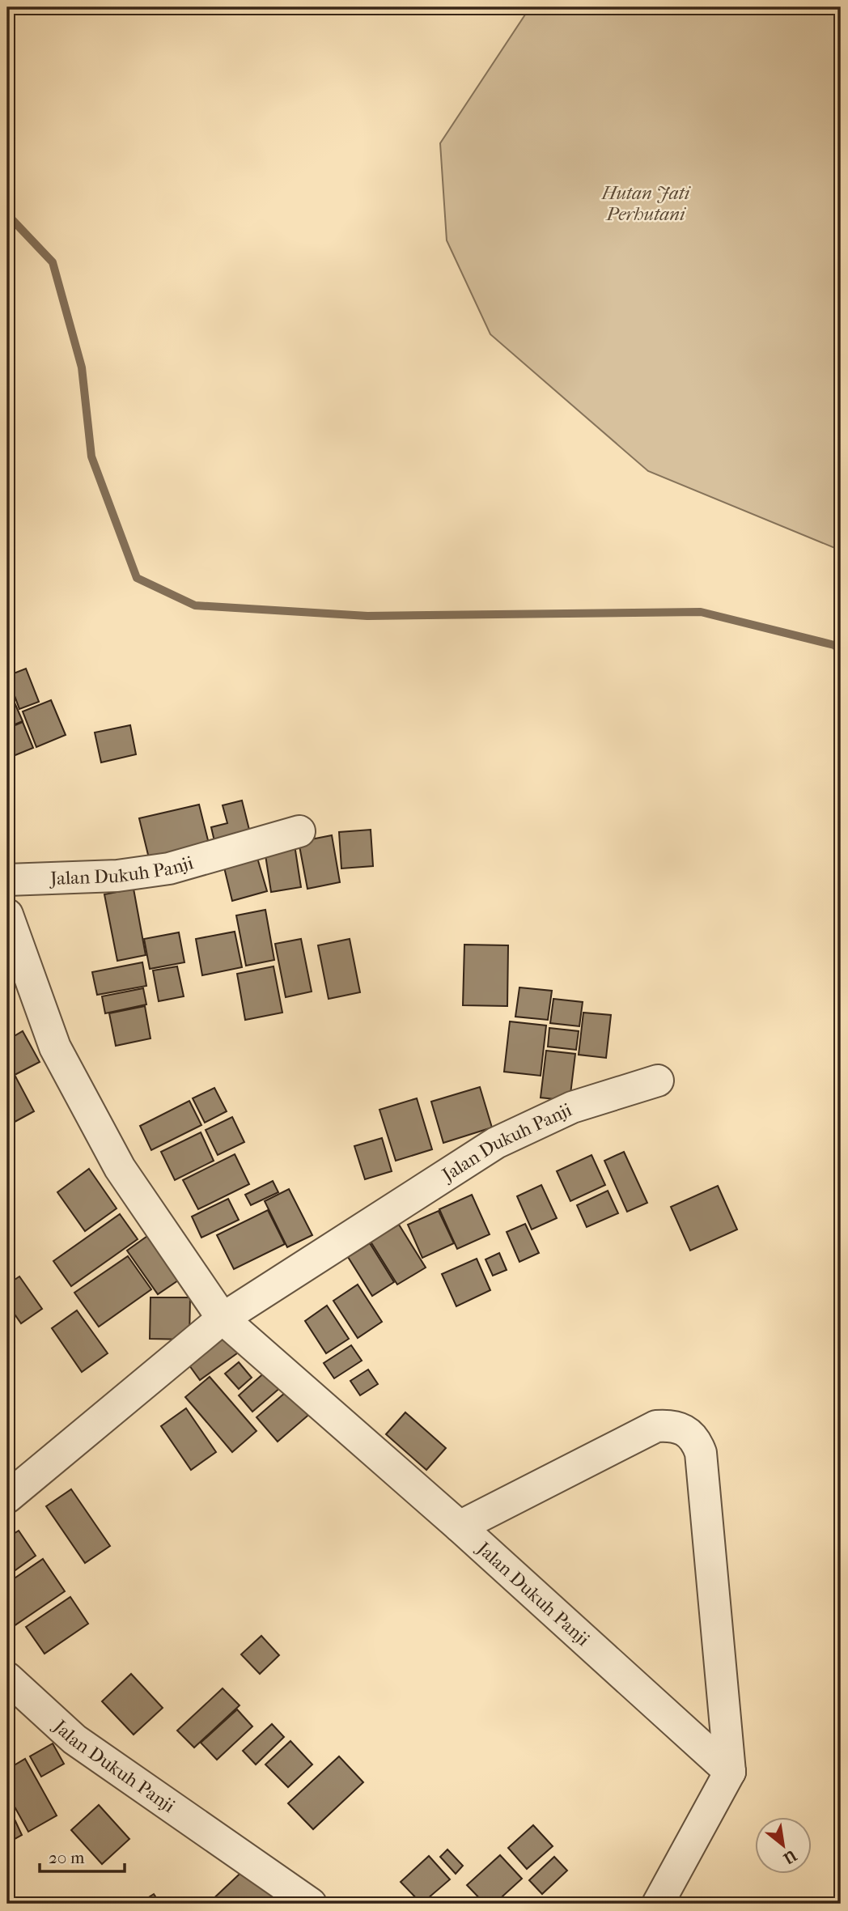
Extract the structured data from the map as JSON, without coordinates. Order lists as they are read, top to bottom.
{
  "streets": {
    "street": ["Jalan Dukuh Panji"]
  },
  "parks": ["Hutan Jati Perhutani"],
  "scale_bar": "20 m",
  "north": "bottom right"
}
